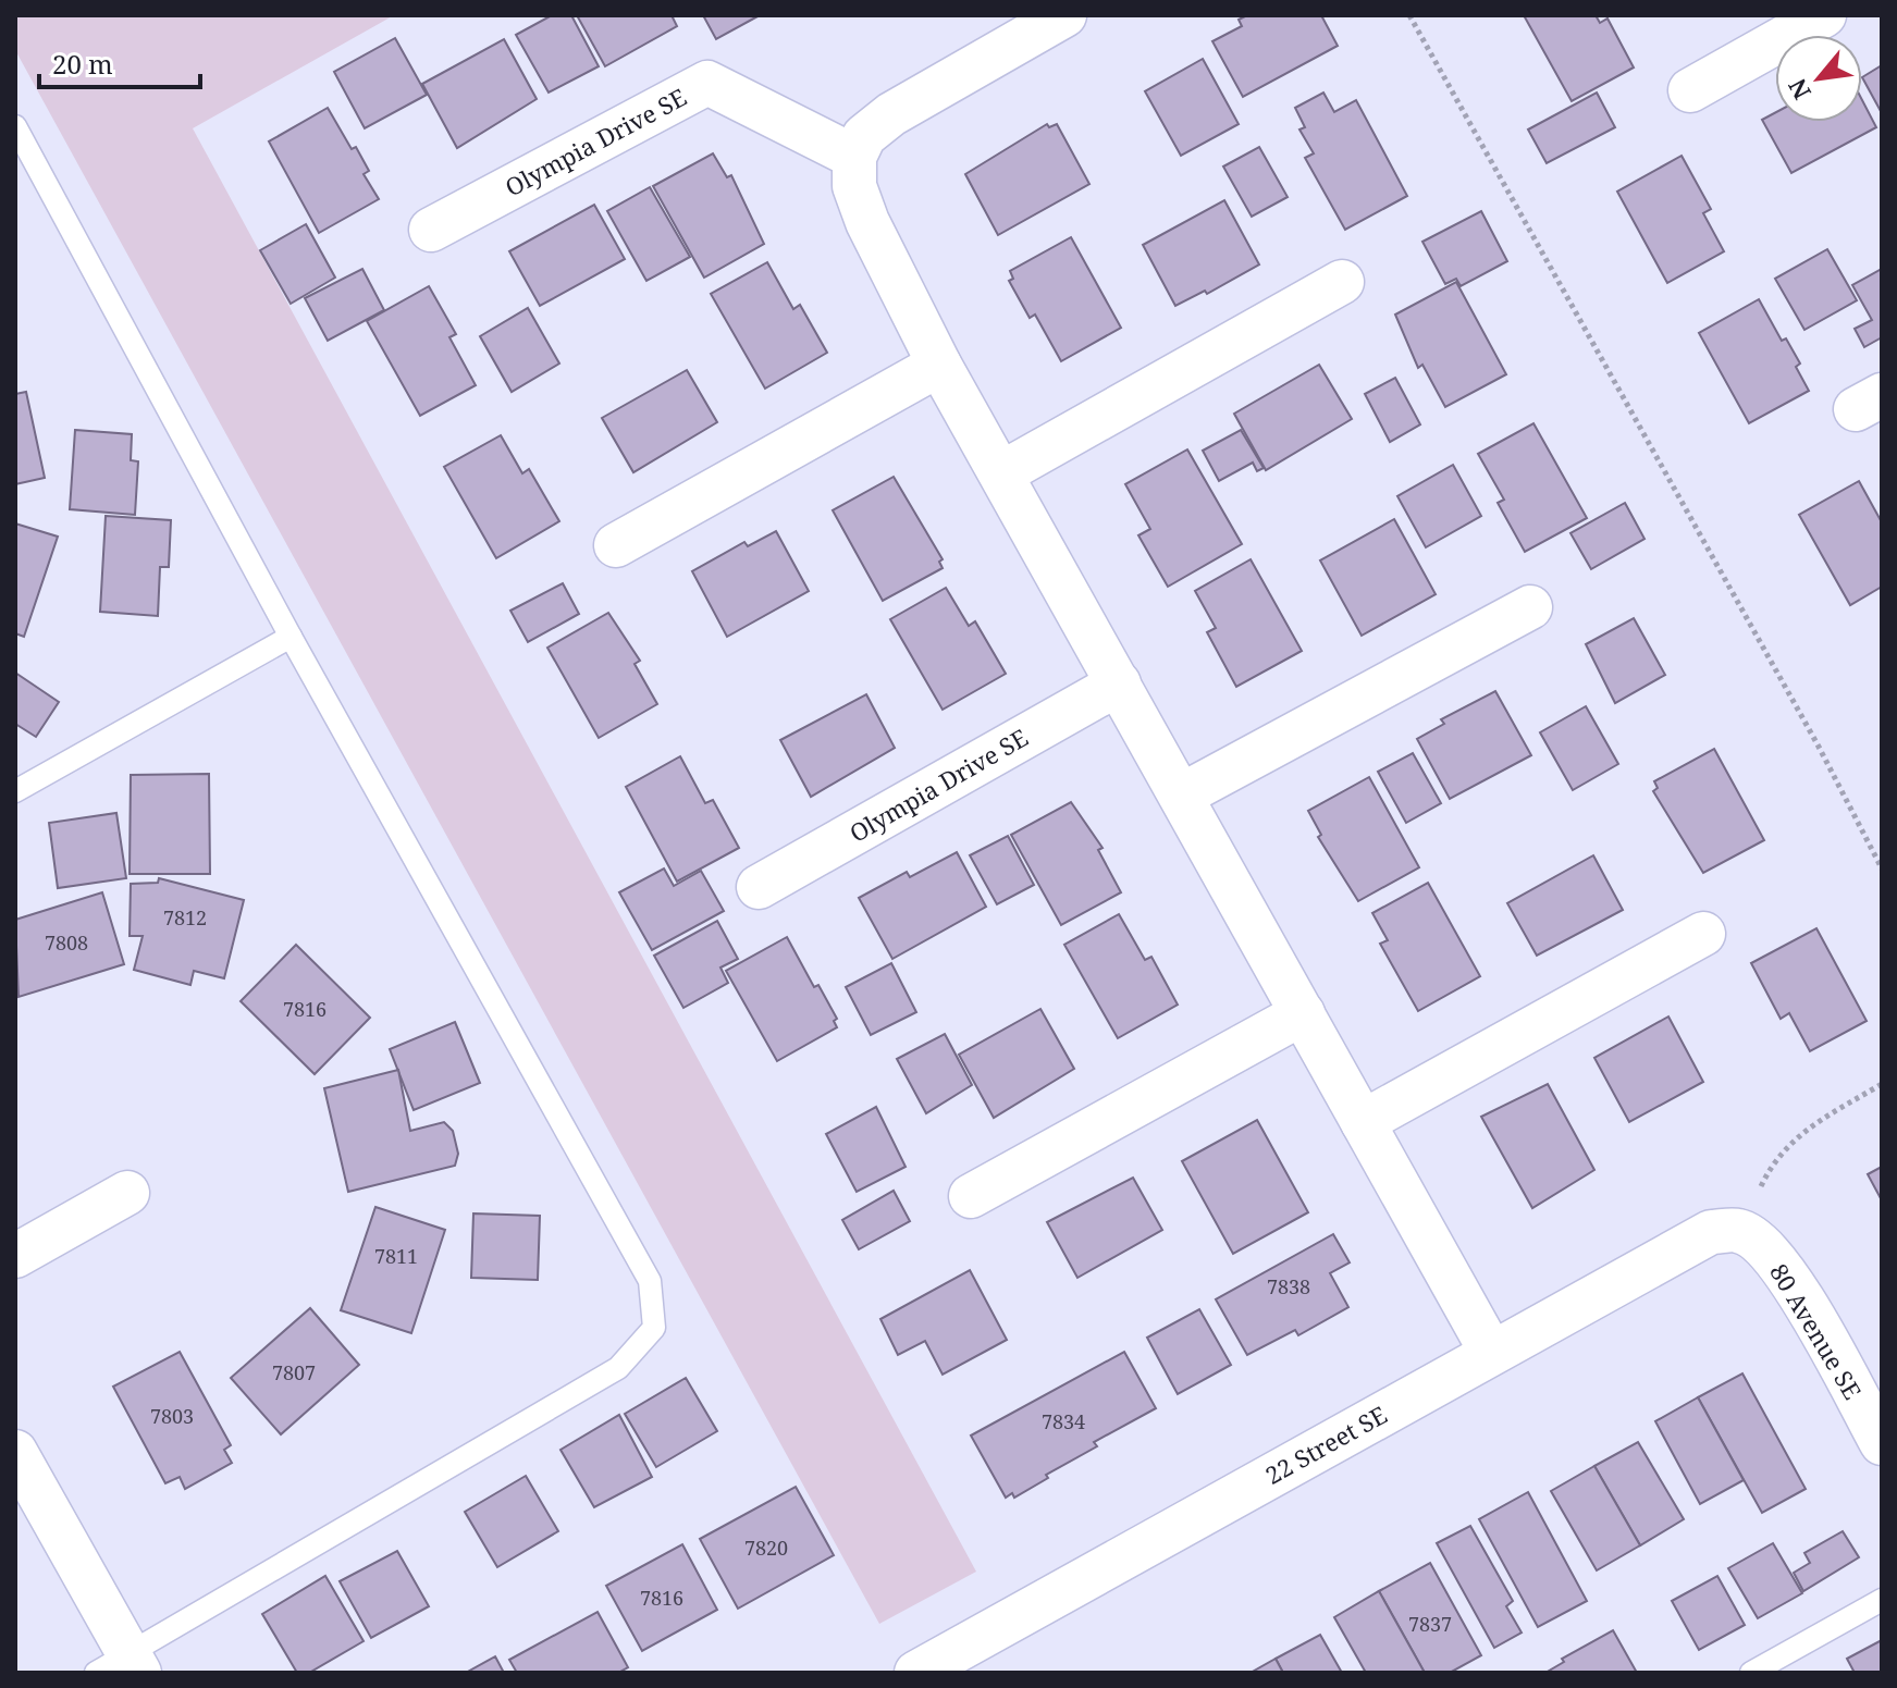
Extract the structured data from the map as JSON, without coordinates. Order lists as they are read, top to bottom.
{
  "streets": {
    "street": ["Olympia Drive SE", "80 Avenue SE", "22 Street SE"]
  },
  "crossings": [
    ["80 Avenue SE", "22 Street SE"]
  ],
  "house_numbers": [
    "7812",
    "7808",
    "7816",
    "7811",
    "7838",
    "7807",
    "7803",
    "7834",
    "7820",
    "7816",
    "7837"
  ],
  "scale_bar": "20 m",
  "north": "bottom left"
}
